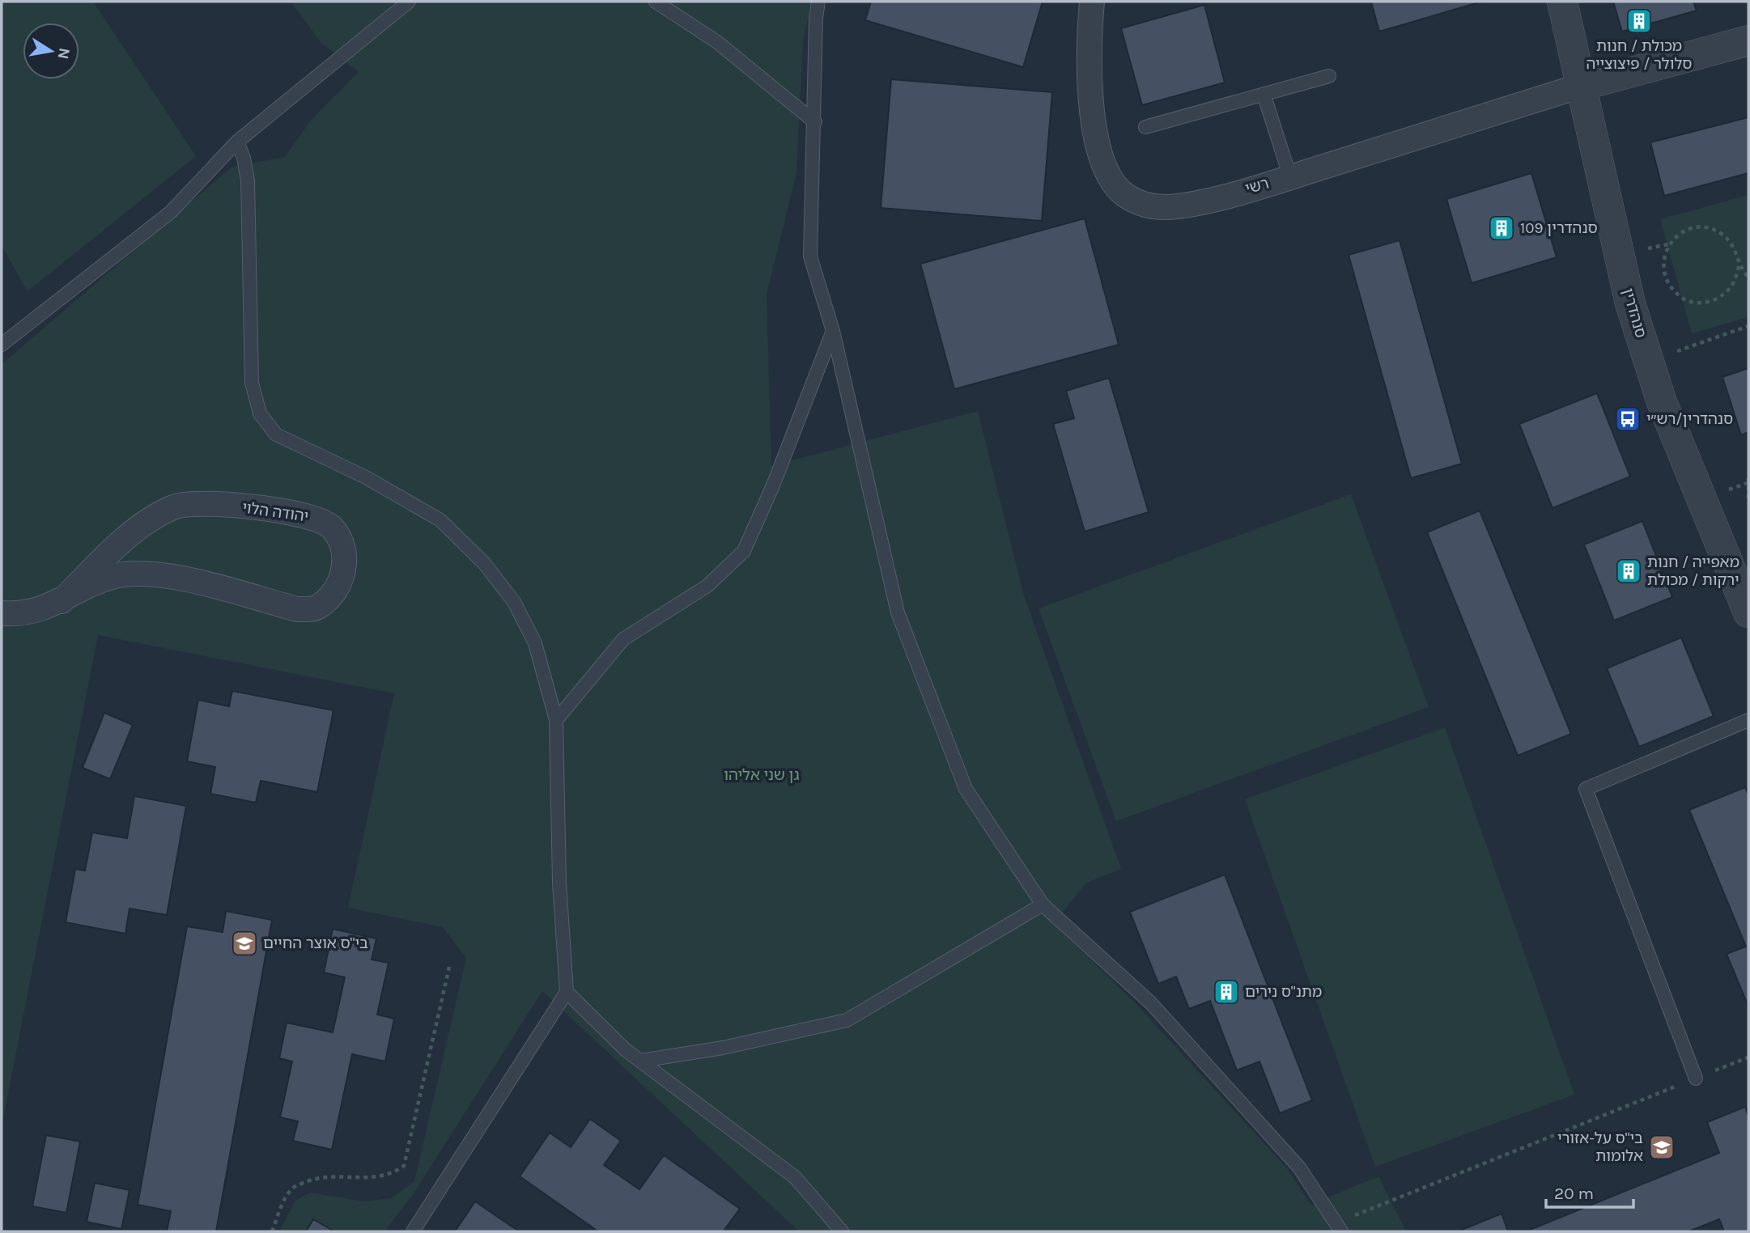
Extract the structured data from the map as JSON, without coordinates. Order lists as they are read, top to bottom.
{
  "streets": {
    "street": ["רשי", "סנהדרין", "יהודה הלוי"]
  },
  "crossings": [
    ["רשי", "סנהדרין"]
  ],
  "parks": ["גן שני אליהו"],
  "places": {
    "building": [
      "מכולת / חנות סלולר / פיצוצייה",
      "סנהדרין 109",
      "מאפייה / חנות ירקות / מכולת",
      "מתנ\"ס נירים"
    ],
    "bus stop": ["סנהדרין/רש״י"],
    "school or university": ["בי\"ס אוצר החיים", "בי\"ס על-אזורי אלומות"]
  },
  "scale_bar": "20 m",
  "north": "right"
}
